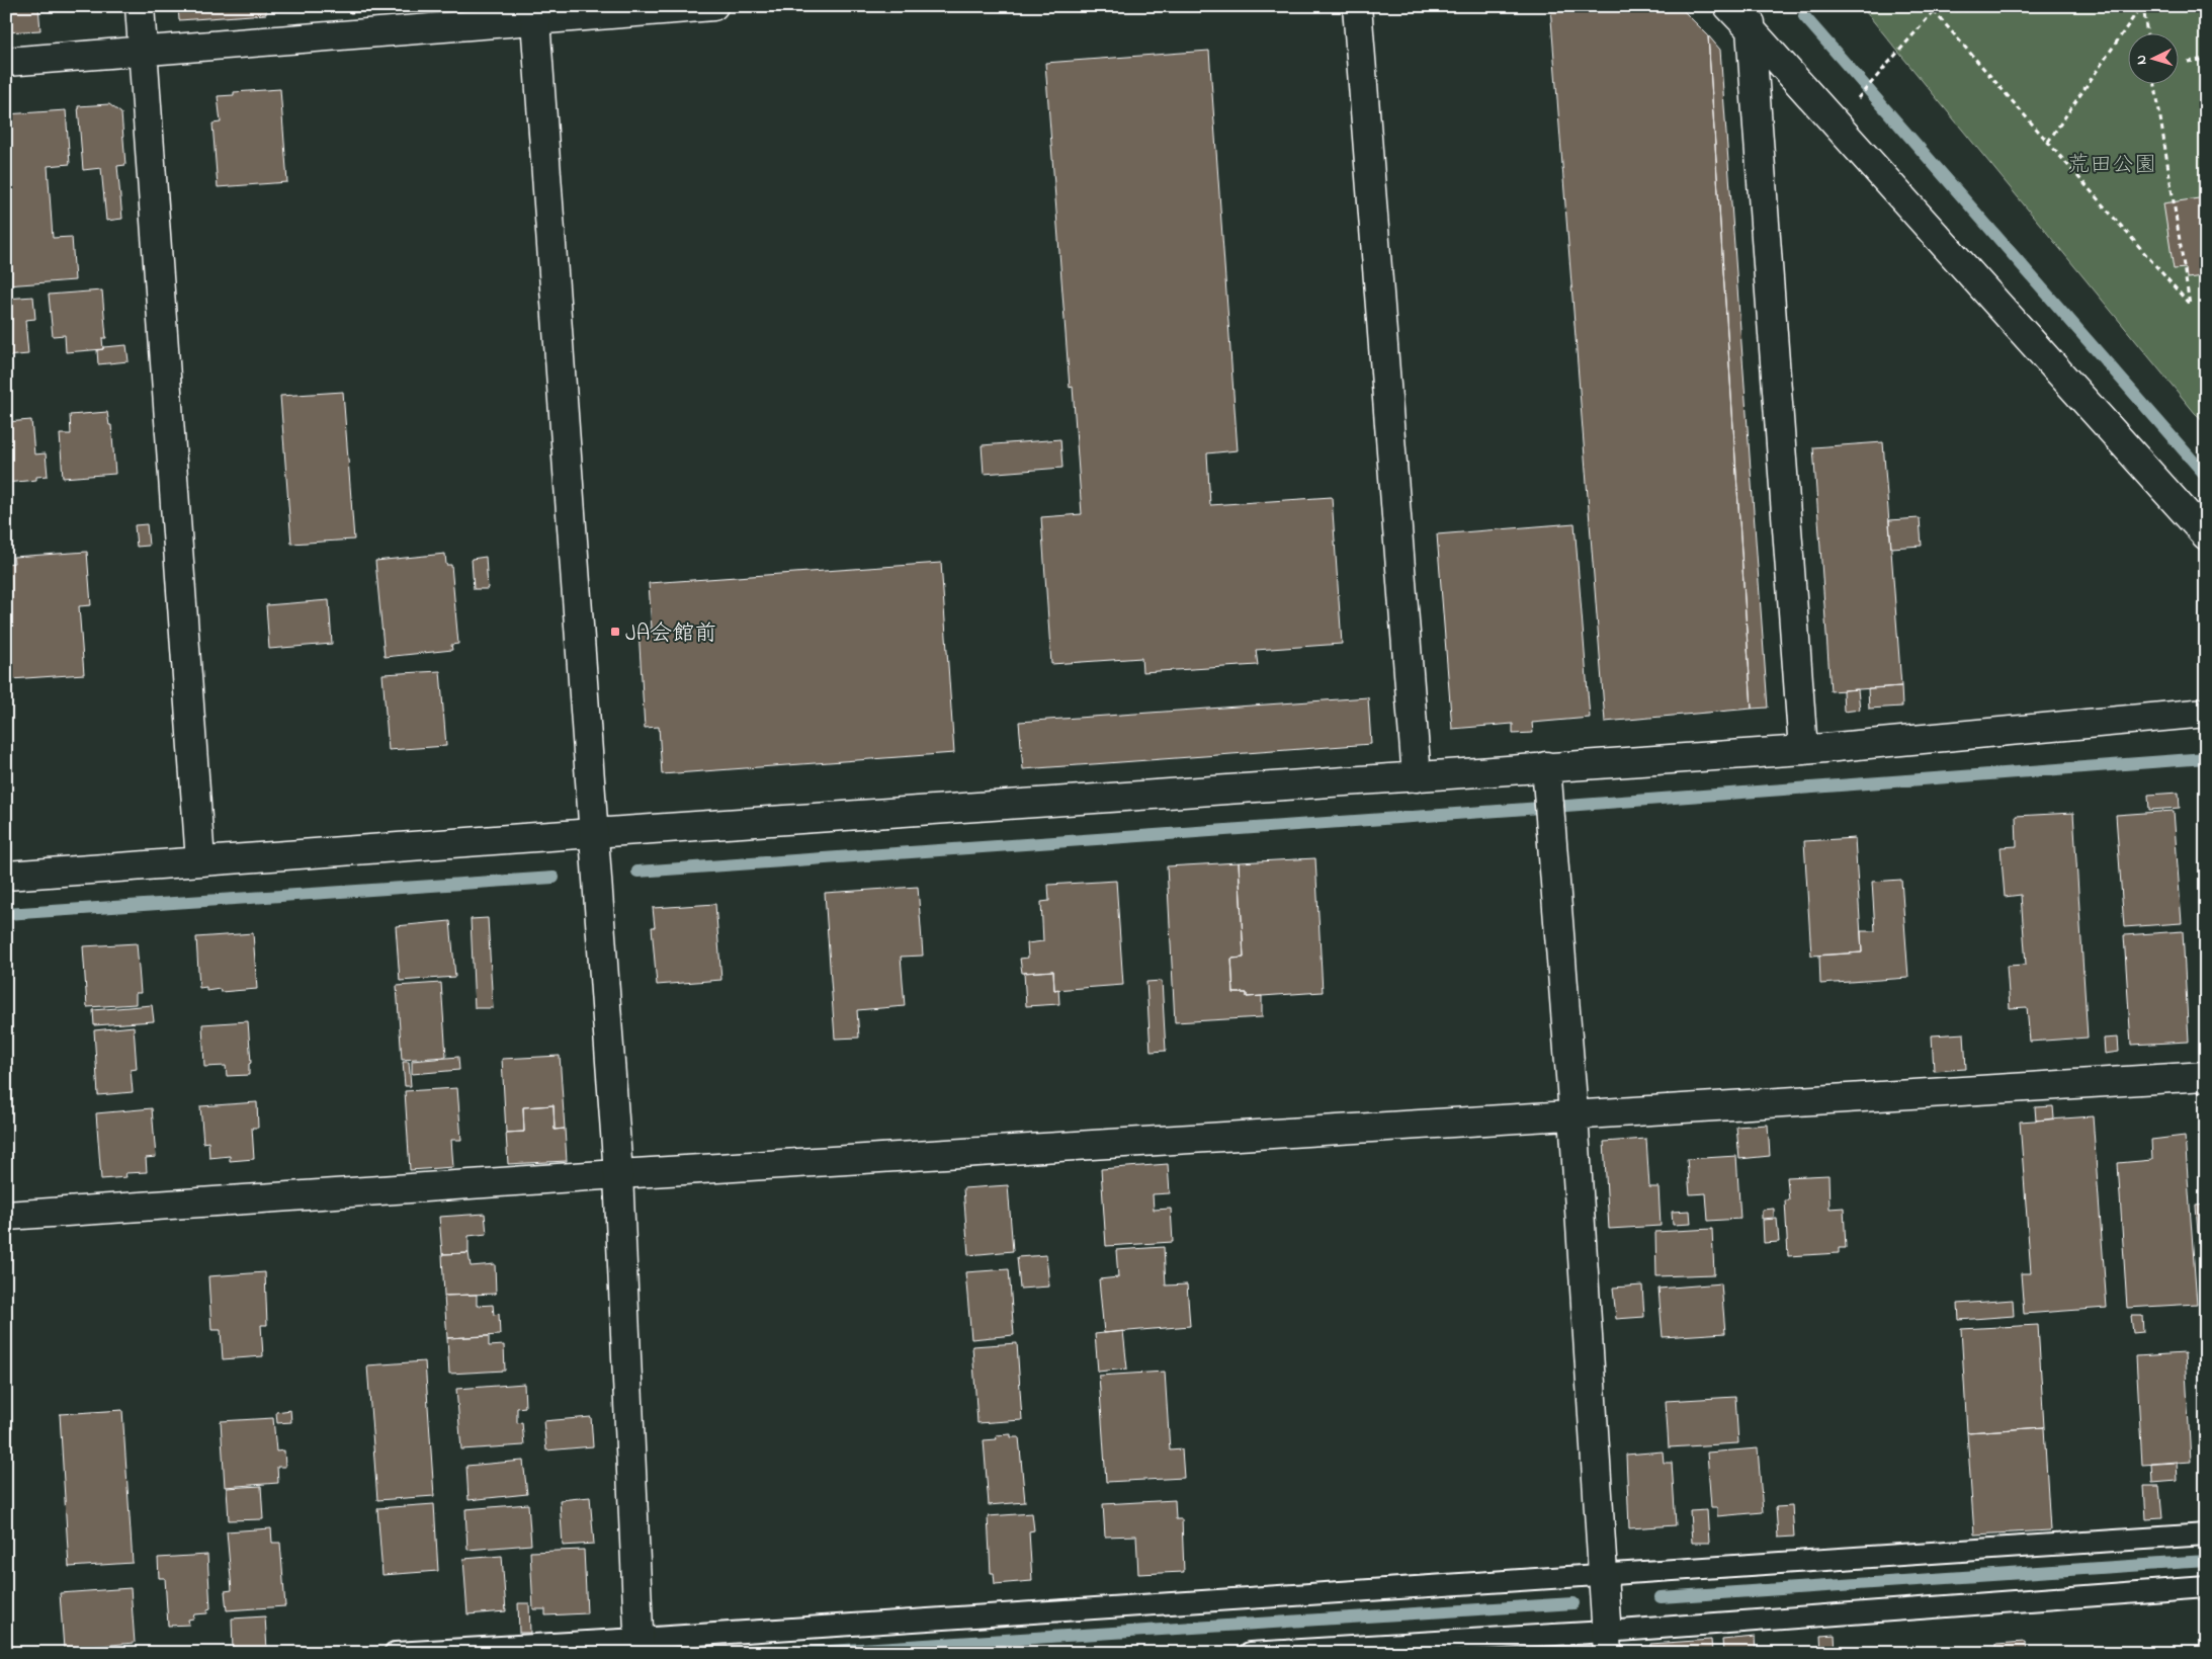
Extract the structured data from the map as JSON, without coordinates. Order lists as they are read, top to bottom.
{
  "parks": ["荒田公園"],
  "places": {
    "transit": ["JA会館前"]
  },
  "north": "left"
}
